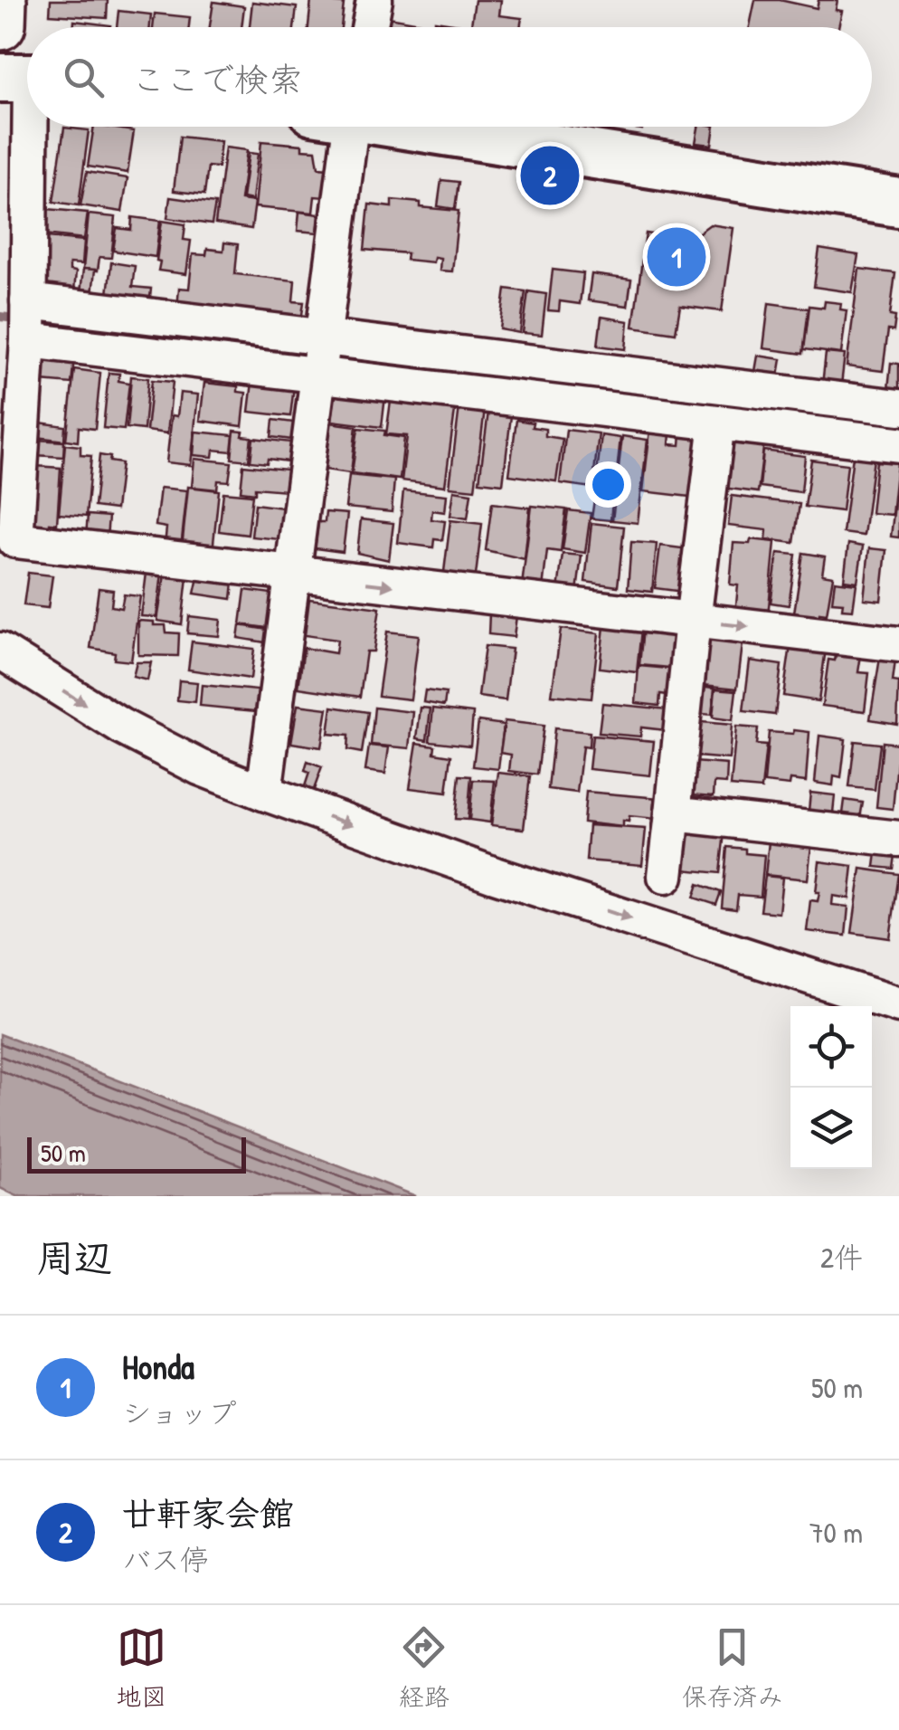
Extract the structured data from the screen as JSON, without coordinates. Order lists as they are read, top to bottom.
{
  "scale_bar": "50 m",
  "page": {
    "search": "ここで検索",
    "pins": ["2", "1"],
    "scale": "50 m",
    "heading": ["周辺", "2件"],
    "list": [
      {
        "mark": "1",
        "name": "Honda",
        "note": "ショップ",
        "value": "50 m"
      },
      {
        "mark": "2",
        "name": "廿軒家会館",
        "note": "バス停",
        "value": "70 m"
      }
    ],
    "nav": ["地図", "経路", "保存済み"]
  }
}
